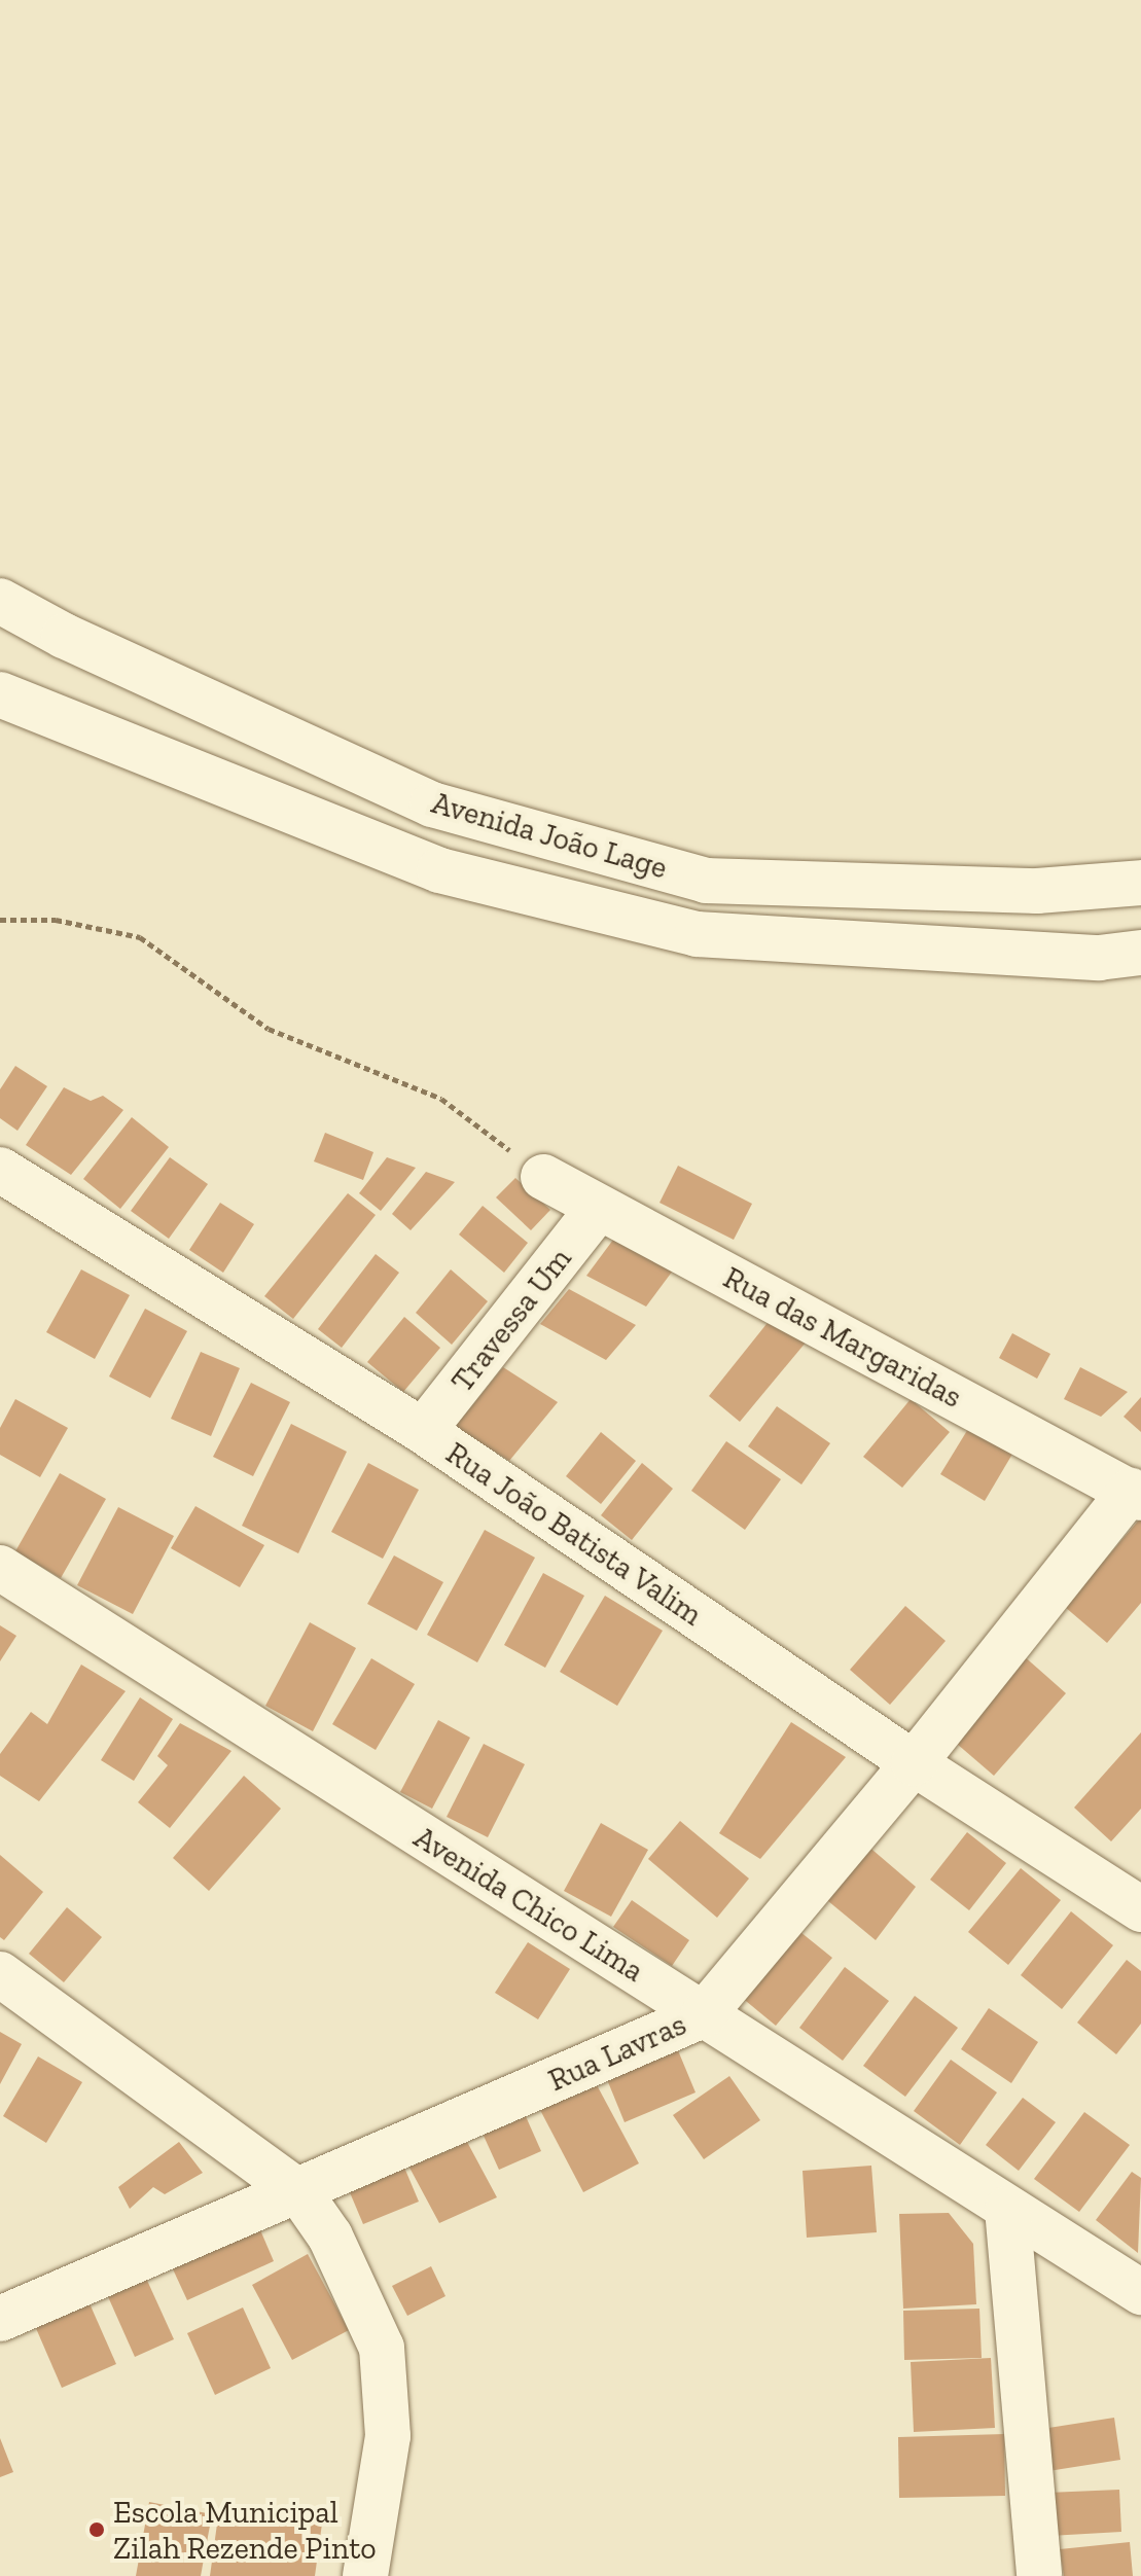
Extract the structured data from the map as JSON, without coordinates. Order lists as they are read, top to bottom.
{
  "streets": {
    "street": [
      "Avenida João Lage",
      "Travessa Um",
      "Rua das Margaridas",
      "Rua João Batista Valim",
      "Avenida Chico Lima",
      "Rua Lavras"
    ]
  },
  "crossings": [
    ["Travessa Um", "Rua das Margaridas"],
    ["Travessa Um", "Rua João Batista Valim"],
    ["Rua das Margaridas", "Rua Lavras"],
    ["Rua João Batista Valim", "Rua Lavras"],
    ["Avenida Chico Lima", "Rua Lavras"]
  ],
  "places": ["Escola Municipal Zilah Rezende Pinto"]
}
